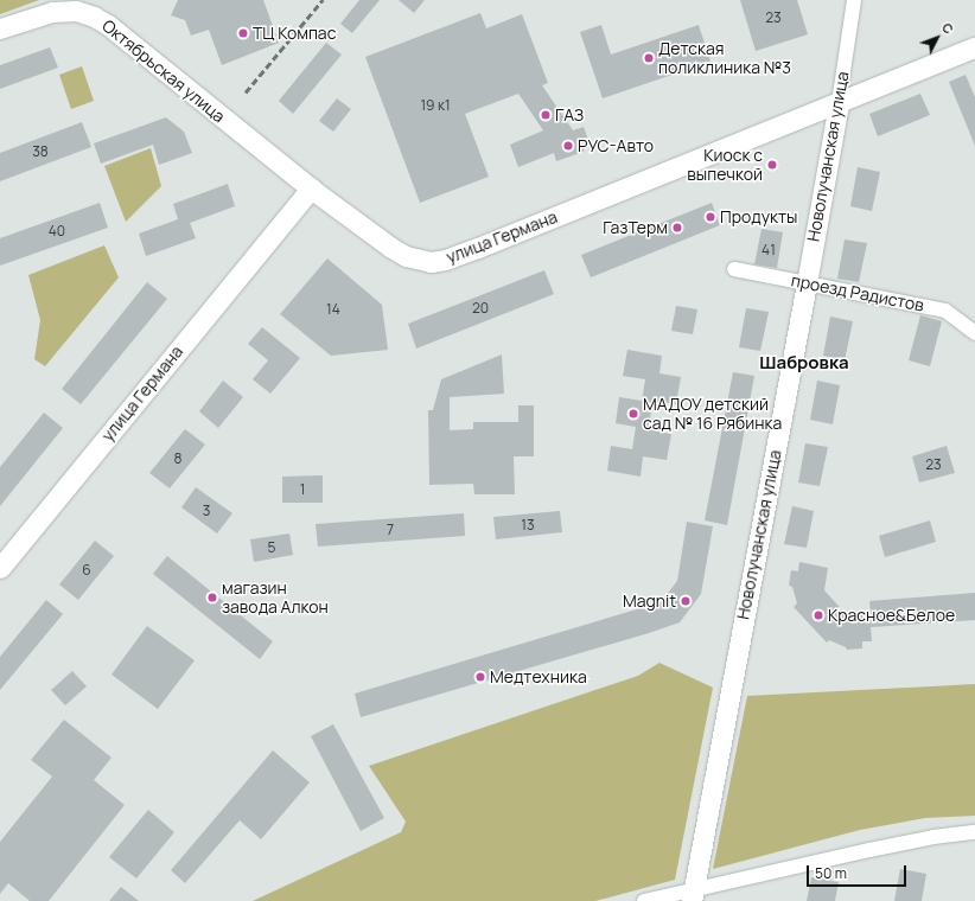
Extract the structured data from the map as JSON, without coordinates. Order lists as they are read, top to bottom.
{
  "streets": {
    "street": [
      "Октябрьская улица",
      "Новолучанская улица",
      "улица Германа",
      "проезд Радистов"
    ]
  },
  "crossings": [
    ["Октябрьская улица", "улица Германа"],
    ["Новолучанская улица", "улица Германа"],
    ["Новолучанская улица", "проезд Радистов"]
  ],
  "districts": ["Шабровка"],
  "places": [
    "ТЦ Компас",
    "Детская поликлиника №3",
    "ГАЗ",
    "РУС-Авто",
    "Киоск с выпечкой",
    "Продукты",
    "ГазТерм",
    "МАДОУ детский сад № 16 Рябинка",
    "магазин завода Алкон",
    "Magnit",
    "Красное&Белое",
    "Медтехника"
  ],
  "house_numbers": [
    "23",
    "19 к1",
    "38",
    "40",
    "41",
    "20",
    "14",
    "8",
    "23",
    "1",
    "3",
    "13",
    "7",
    "5",
    "6"
  ],
  "scale_bar": "50 m",
  "north": "top right"
}
